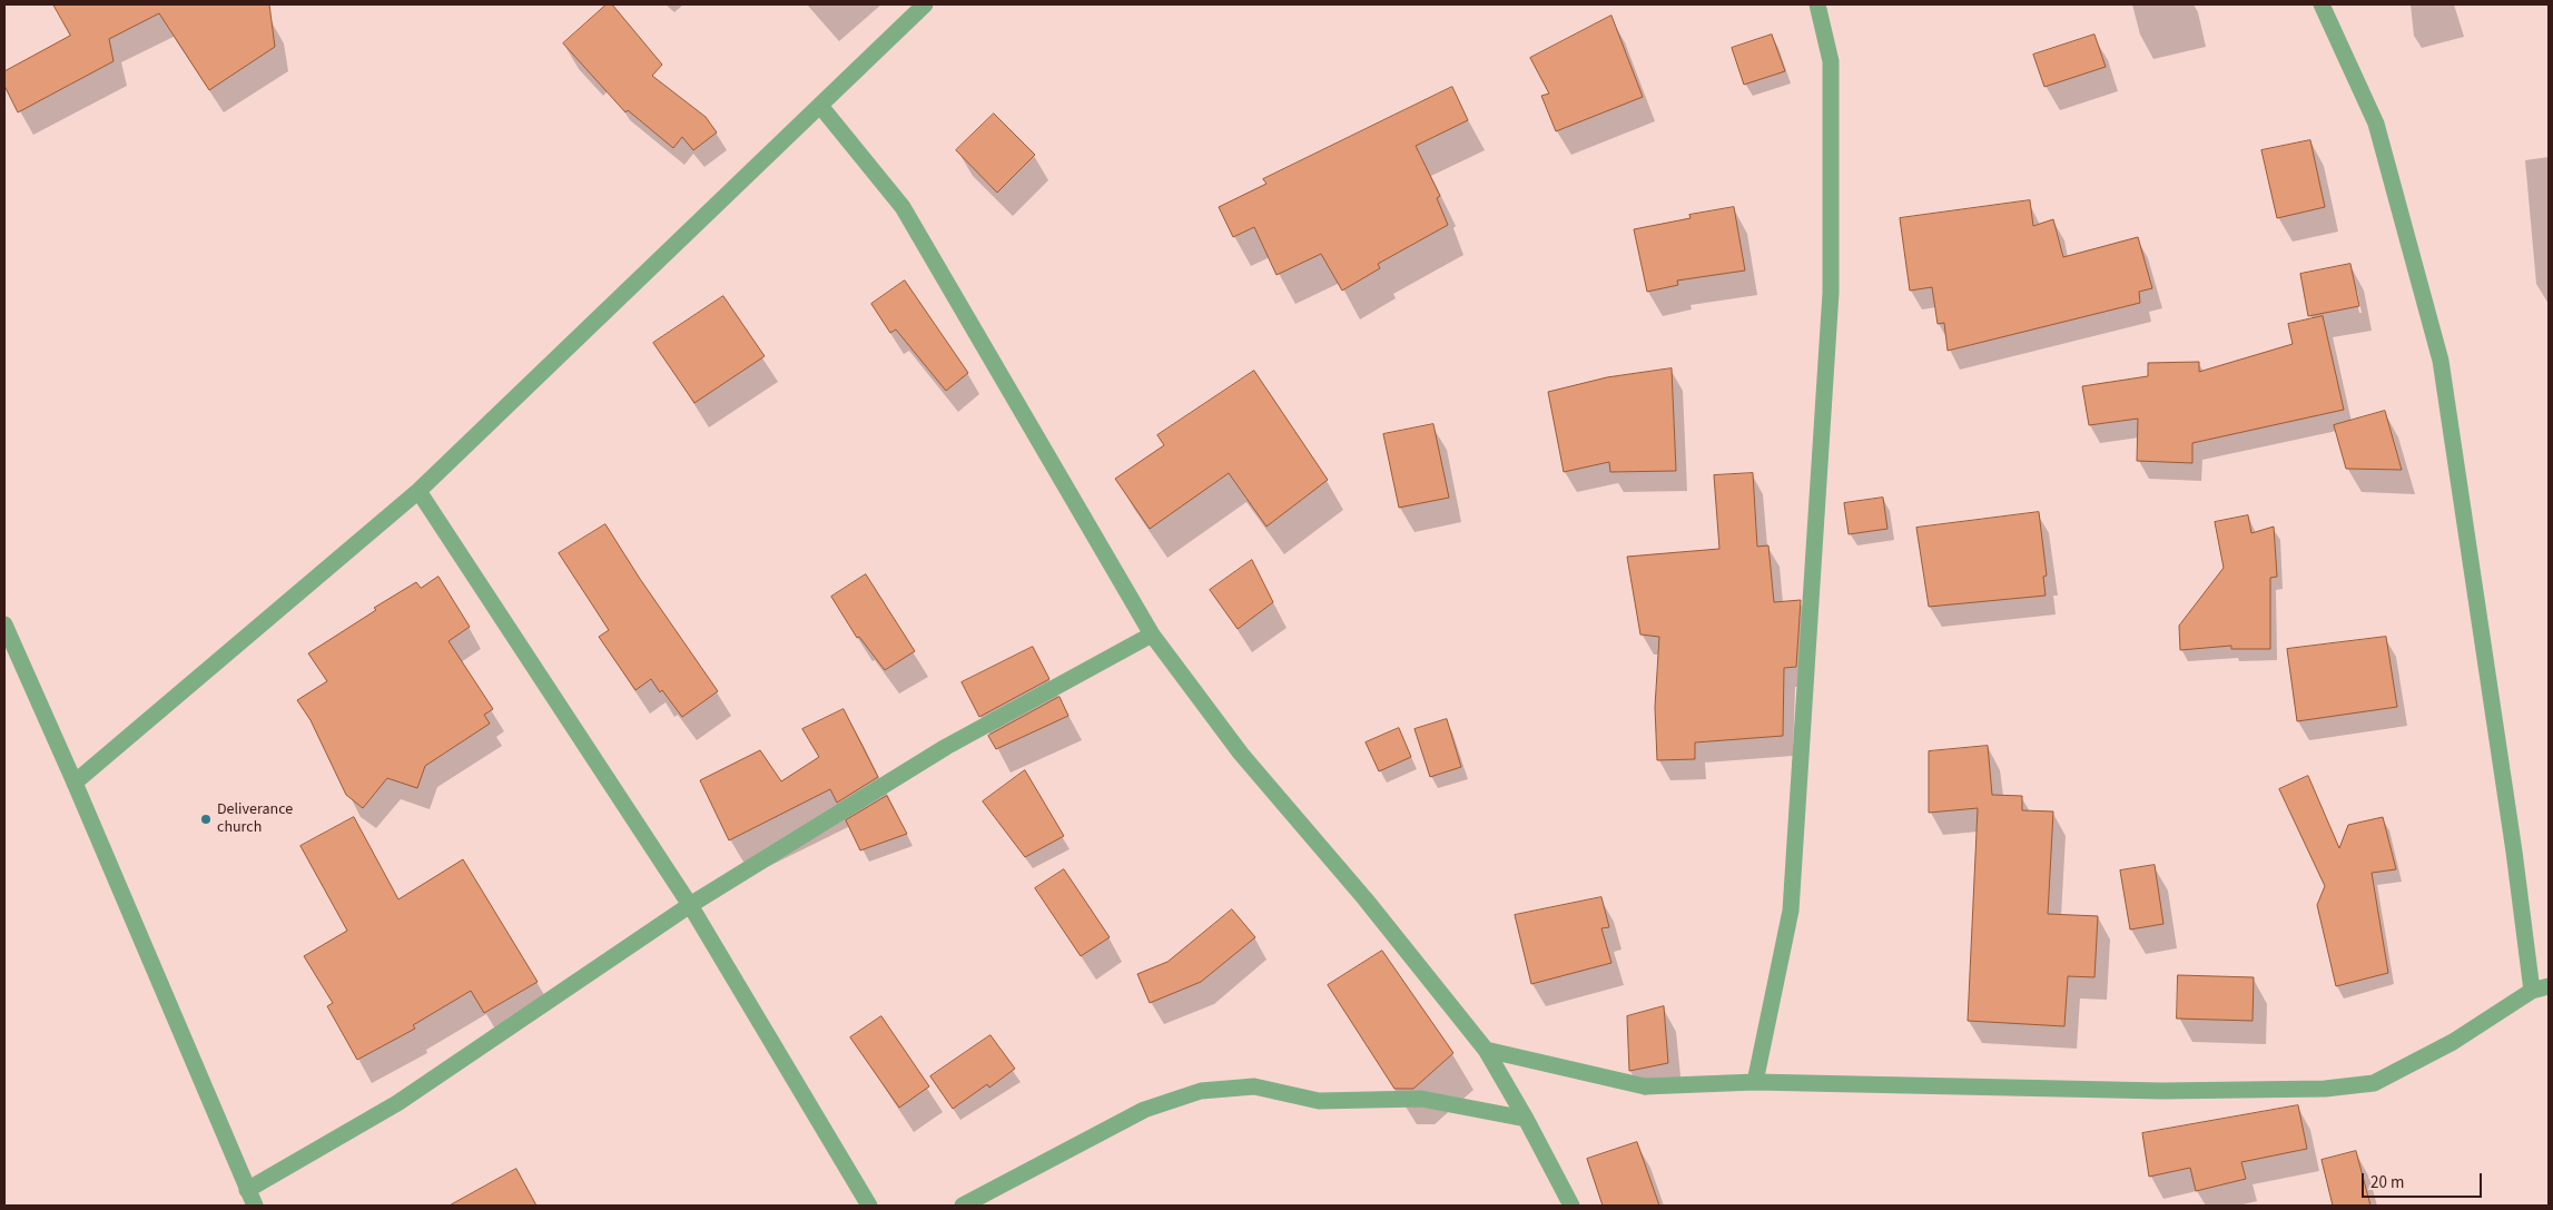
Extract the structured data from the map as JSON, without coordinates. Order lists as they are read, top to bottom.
{
  "places": ["Deliverance church"],
  "scale_bar": "20 m"
}
